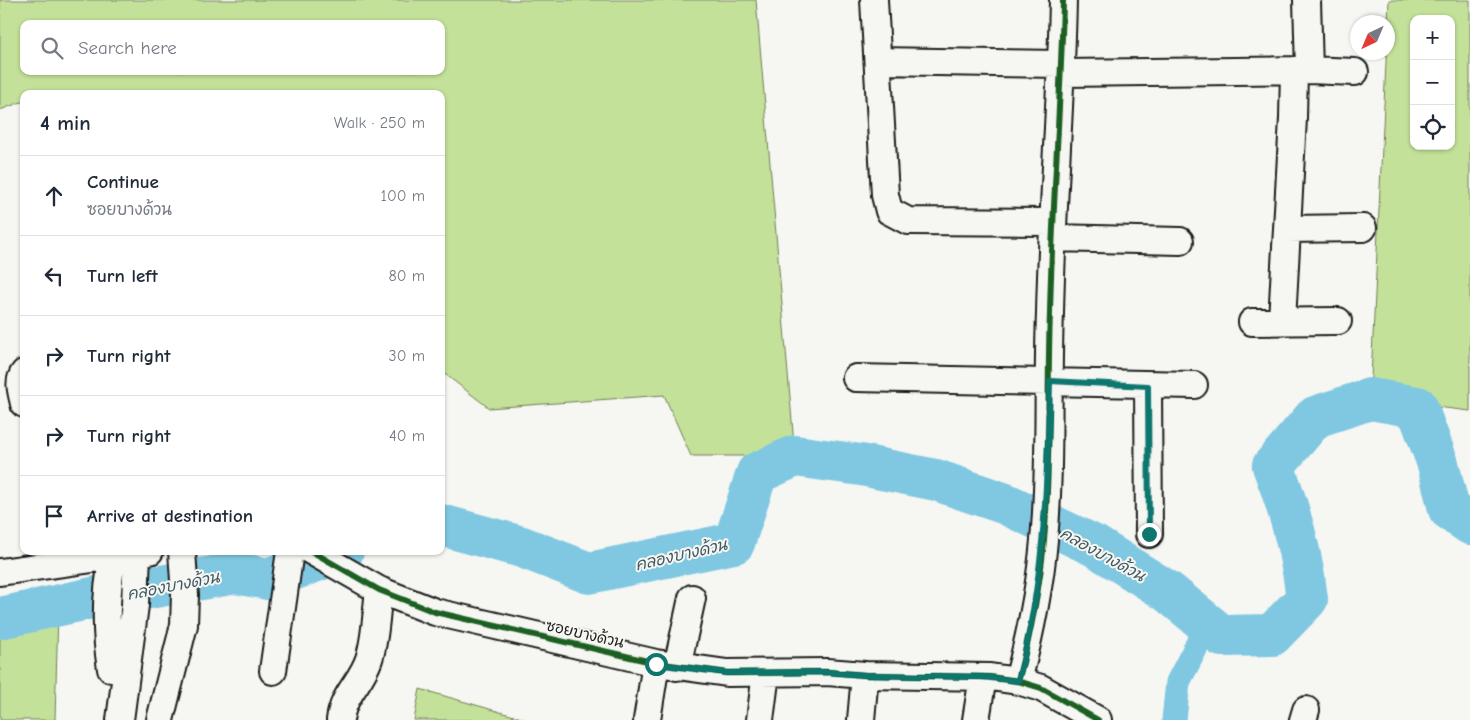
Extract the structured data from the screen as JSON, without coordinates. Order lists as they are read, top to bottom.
{
  "streets": {
    "street": ["ซอยบางด้วน"]
  },
  "water": ["คลองบางด้วน"],
  "north": "bottom left",
  "page": {
    "map_buttons": ["+", "−"],
    "search": "Search here",
    "heading": ["4 min", "Walk · 250 m"],
    "list": [
      ["Continue", "ซอยบางด้วน", "100 m"],
      ["Turn left", "80 m"],
      ["Turn right", "30 m"],
      ["Turn right", "40 m"],
      "Arrive at destination"
    ]
  }
}
